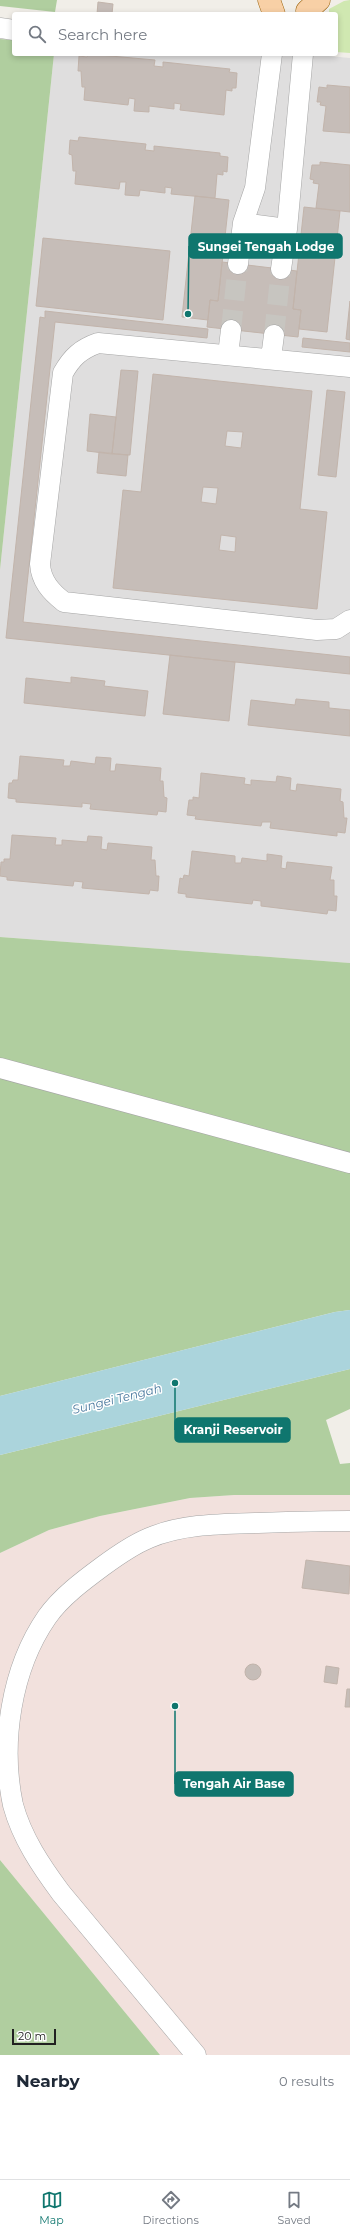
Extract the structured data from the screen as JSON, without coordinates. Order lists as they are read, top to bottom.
{
  "water": ["Sungei Tengah"],
  "places": ["Sungei Tengah Lodge", "Kranji Reservoir", "Tengah Air Base"],
  "scale_bar": "20 m",
  "page": {
    "search": "Search here",
    "scale": "20 m",
    "heading": ["Nearby", "0 results"],
    "nav": ["Map", "Directions", "Saved"]
  }
}
